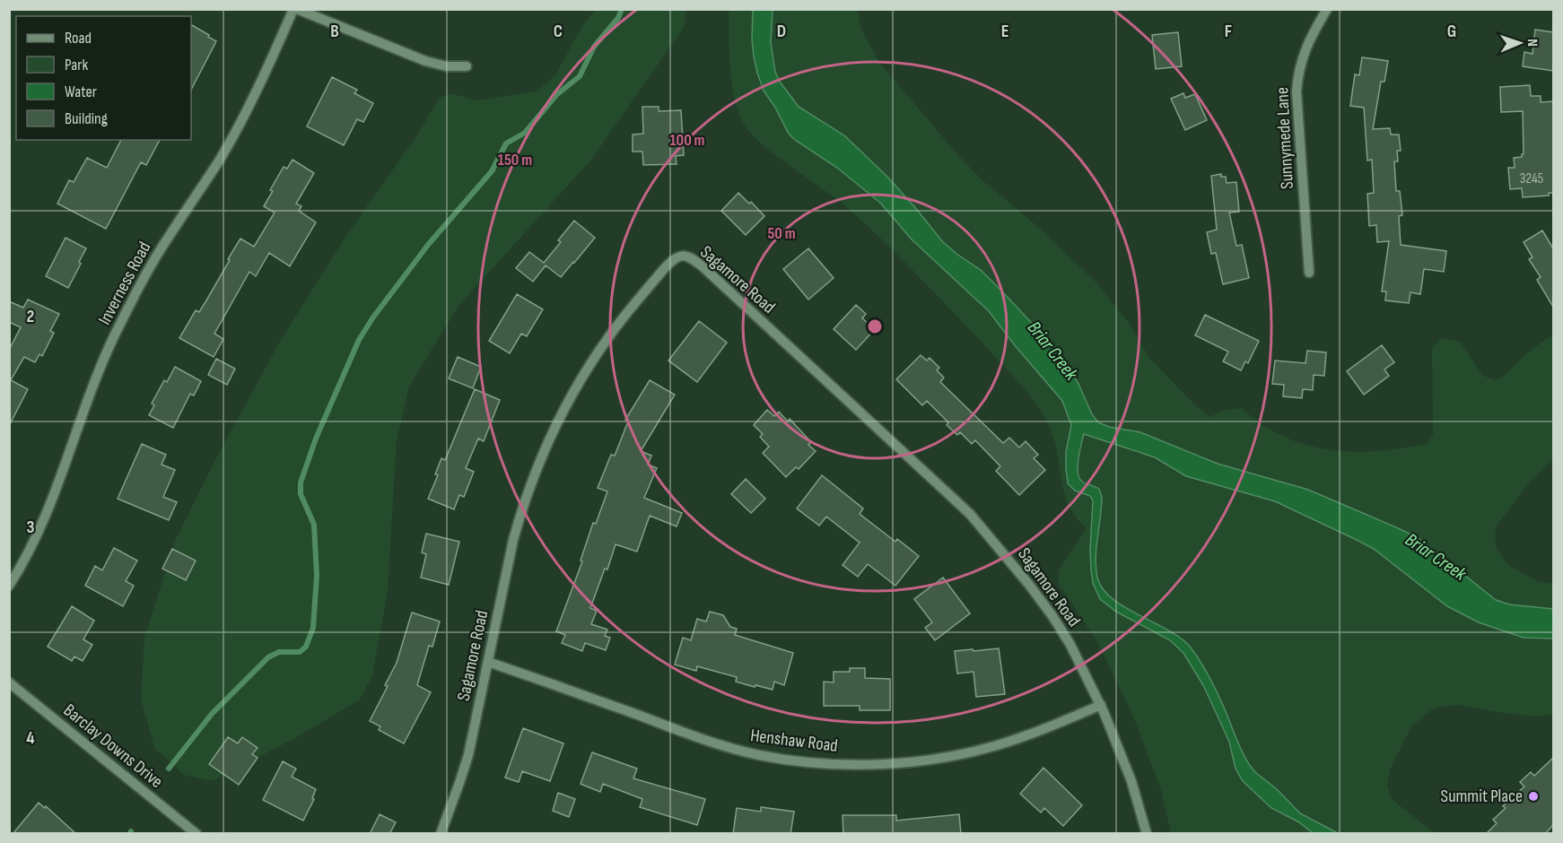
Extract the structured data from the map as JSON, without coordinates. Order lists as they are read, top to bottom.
{
  "streets": {
    "street": [
      "Sunnymede Lane",
      "Sagamore Road",
      "Inverness Road",
      "Henshaw Road",
      "Barclay Downs Drive"
    ]
  },
  "crossings": [
    ["Sagamore Road", "Henshaw Road"]
  ],
  "water": ["Briar Creek"],
  "places": ["Summit Place"],
  "house_numbers": ["3245"],
  "legend": [
    "Road",
    "Park",
    "Water",
    "Building"
  ],
  "north": "right",
  "grid": {
    "columns": [
      "B",
      "C",
      "D",
      "E",
      "F",
      "G"
    ],
    "rows": ["2", "3", "4"]
  },
  "rings": ["100 m", "150 m", "50 m"]
}
